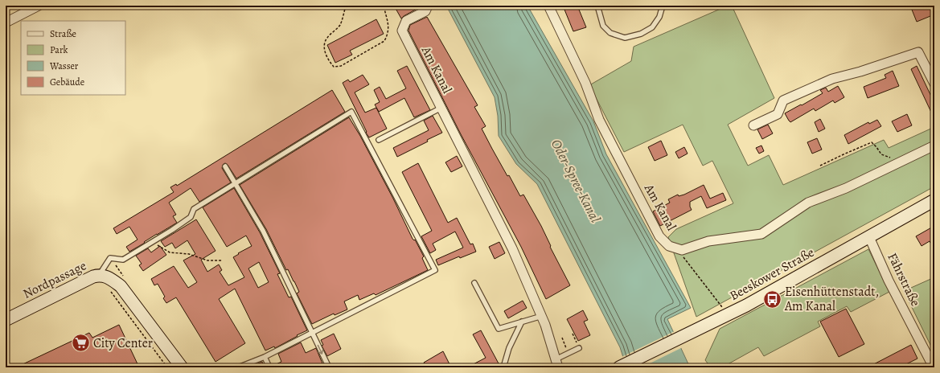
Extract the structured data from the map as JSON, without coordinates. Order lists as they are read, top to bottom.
{
  "streets": {
    "street": [
      "Am Kanal",
      "Beeskower Straße",
      "Nordpassage",
      "Fährstraße"
    ]
  },
  "crossings": [
    ["Beeskower Straße", "Fährstraße"]
  ],
  "water": ["Oder-Spree-Kanal"],
  "places": {
    "bus stop": ["Eisenhüttenstadt, Am Kanal"],
    "supermarket": ["City Center"]
  },
  "legend": [
    "Straße",
    "Park",
    "Wasser",
    "Gebäude"
  ]
}
